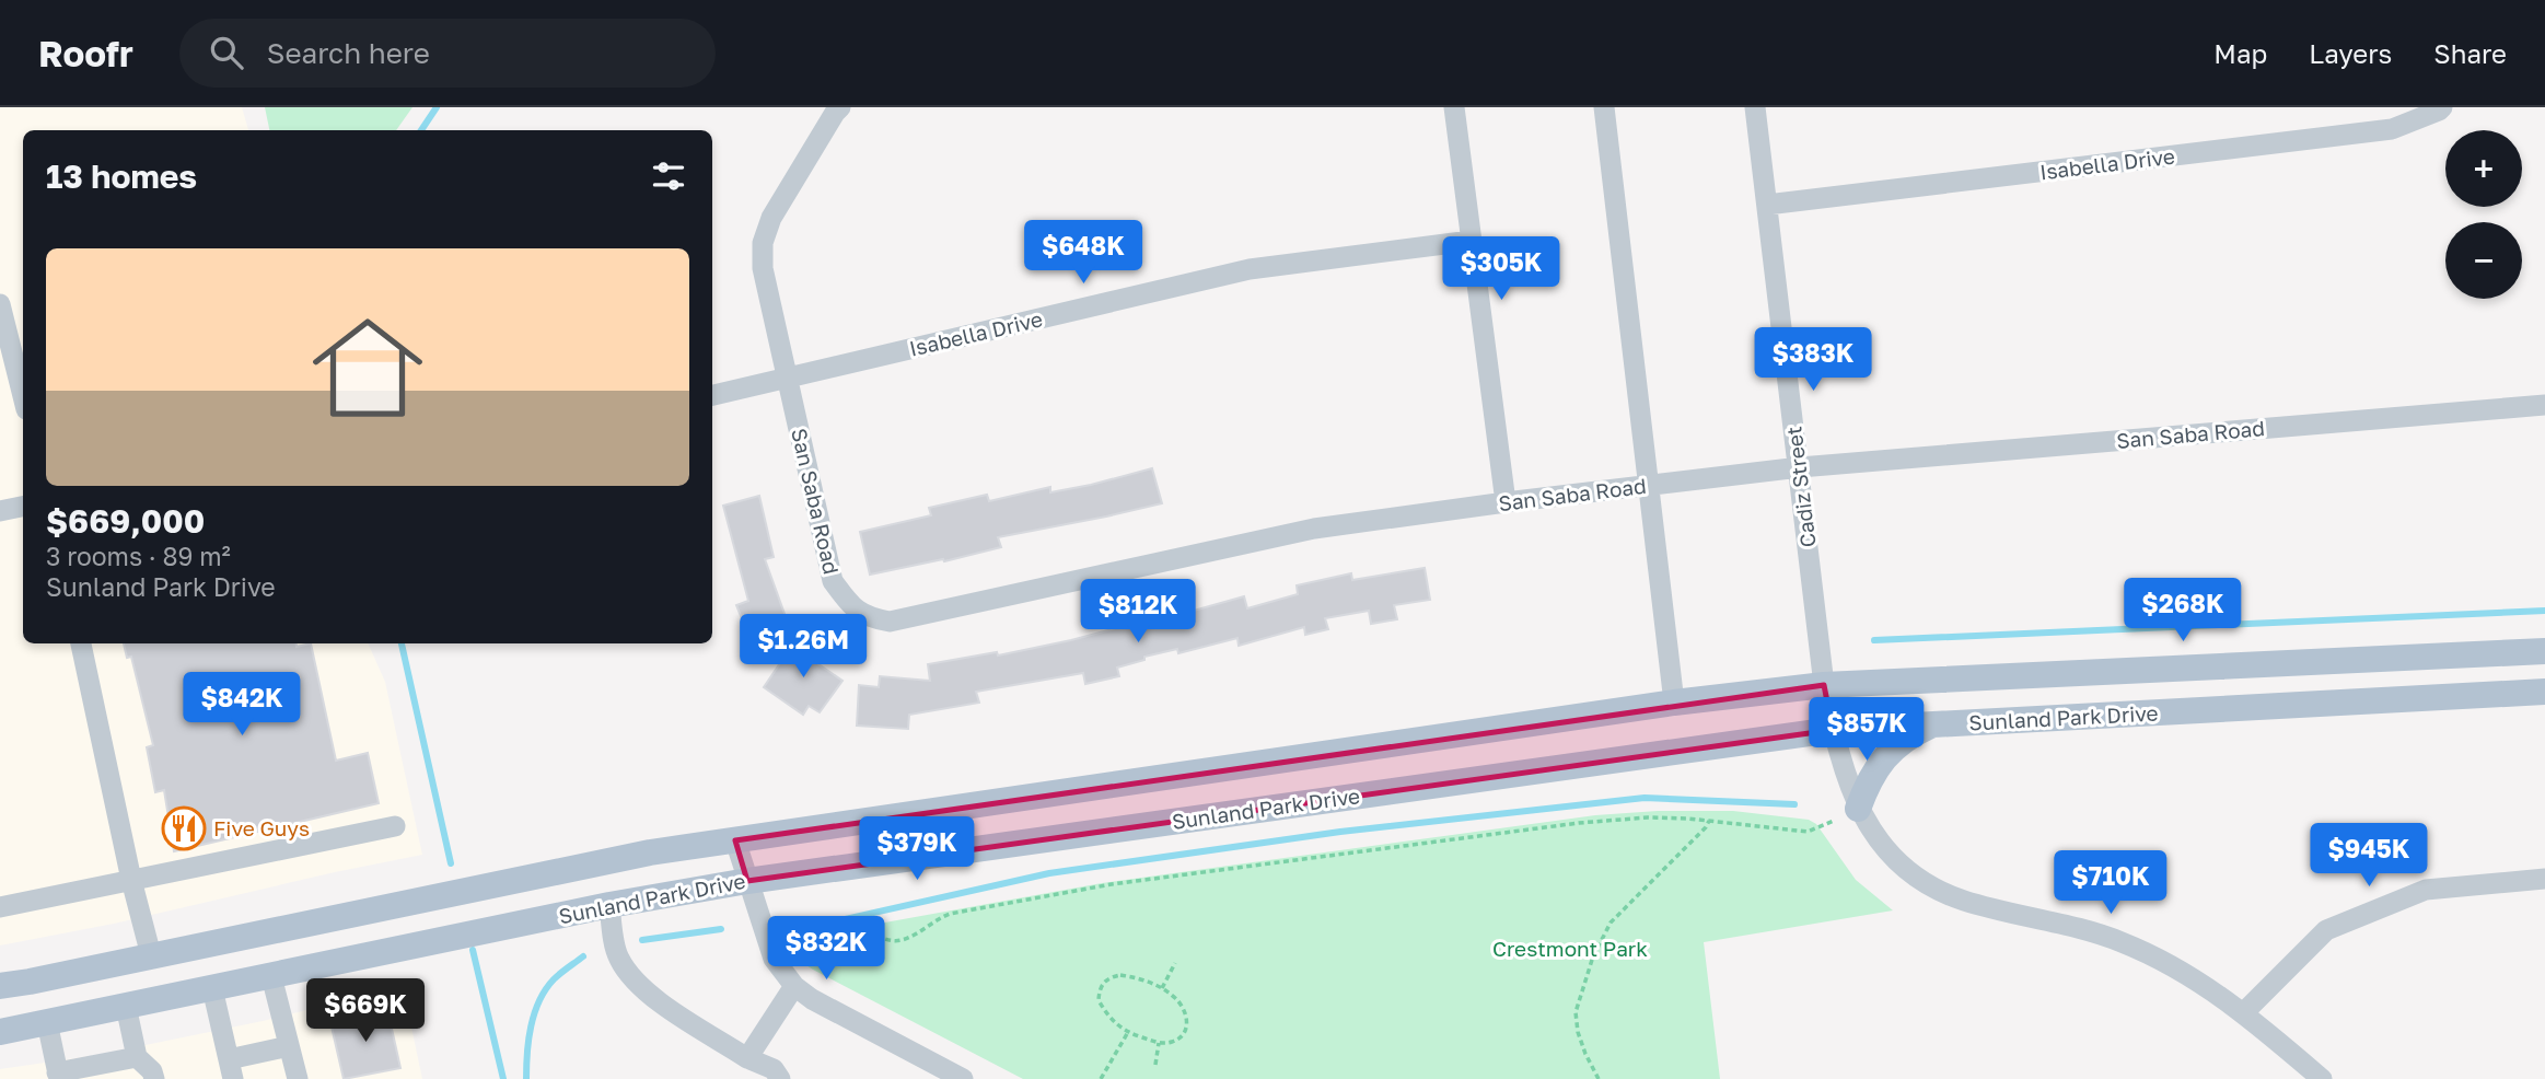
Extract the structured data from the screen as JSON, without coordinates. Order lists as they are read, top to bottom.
{
  "streets": {
    "main road": ["Sunland Park Drive"],
    "street": ["Isabella Drive", "San Saba Road", "Cadiz Street"]
  },
  "crossings": [
    ["Isabella Drive", "San Saba Road"],
    ["Isabella Drive", "Cadiz Street"],
    ["San Saba Road", "Cadiz Street"],
    ["Cadiz Street", "Sunland Park Drive"]
  ],
  "parks": ["Crestmont Park"],
  "places": {
    "restaurant": ["Five Guys"]
  },
  "page": {
    "header": "Roofr",
    "search": "Search here",
    "nav": ["Map", "Layers", "Share"],
    "map_buttons": ["+", "−"],
    "heading": "13 homes",
    "price": [
      "$648K",
      "$305K",
      "$383K",
      "$268K",
      "$812K",
      "$1.26M",
      "$842K",
      "$857K",
      "$379K",
      "$945K",
      "$710K",
      "$832K",
      "$669K"
    ],
    "list": [
      {
        "name": "$669,000",
        "note": "3 rooms · 89 m² · Sunland Park Drive"
      }
    ]
  }
}
